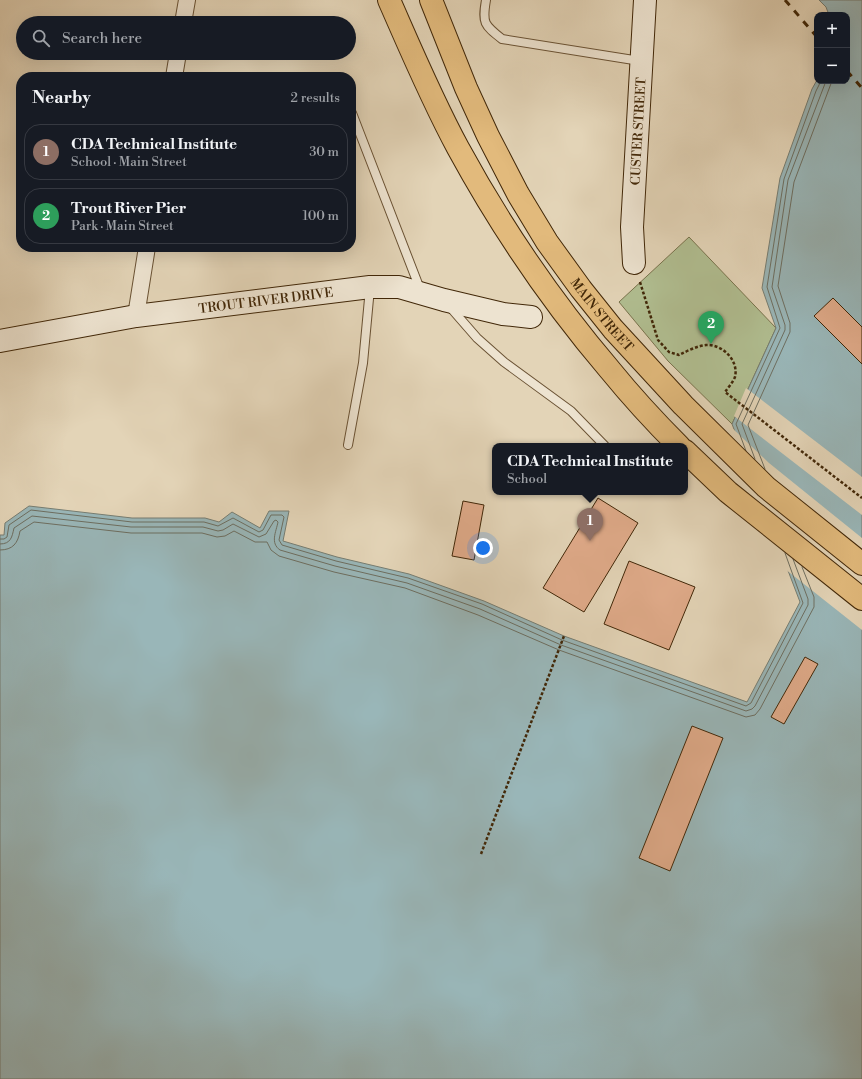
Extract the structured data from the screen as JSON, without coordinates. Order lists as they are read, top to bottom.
{
  "streets": {
    "main road": ["MAIN STREET"],
    "street": ["CUSTER STREET", "TROUT RIVER DRIVE"]
  },
  "page": {
    "map_buttons": ["+", "−"],
    "search": "Search here",
    "heading": ["Nearby", "2 results"],
    "list": [
      {
        "mark": "1",
        "name": "CDA Technical Institute",
        "note": "School · Main Street",
        "value": "30 m"
      },
      {
        "mark": "2",
        "name": "Trout River Pier",
        "note": "Park · Main Street",
        "value": "100 m"
      }
    ],
    "pins": ["2", "1"],
    "popup": ["CDA Technical Institute", "School"]
  }
}
